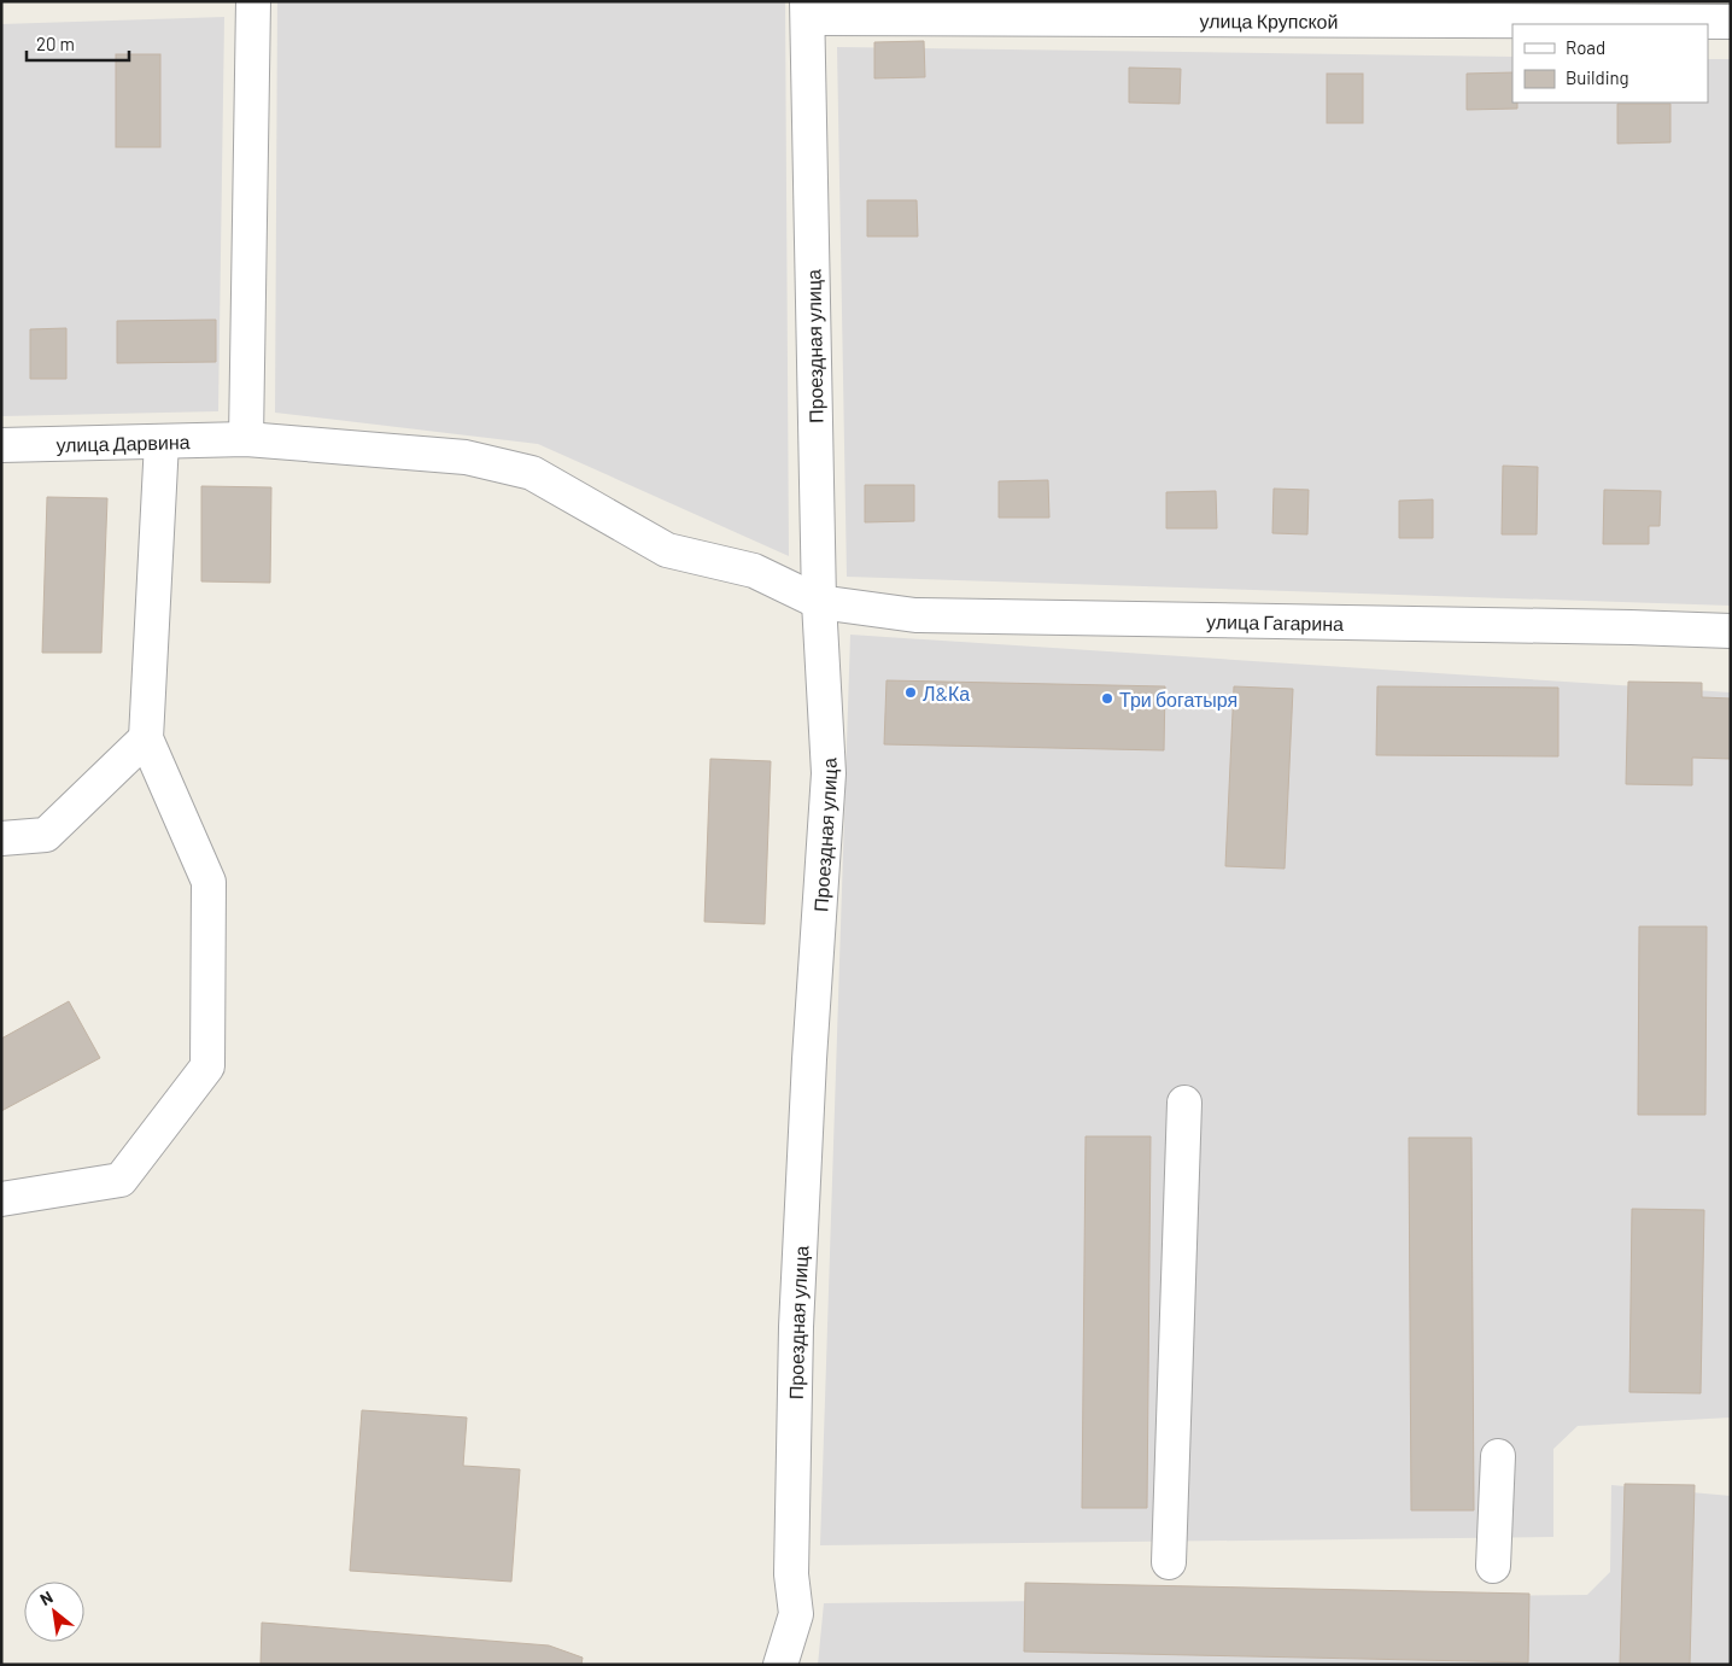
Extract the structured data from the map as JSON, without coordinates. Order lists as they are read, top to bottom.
{
  "streets": {
    "street": [
      "улица Крупской",
      "Проездная улица",
      "улица Дарвина",
      "улица Гагарина"
    ]
  },
  "crossings": [
    ["улица Крупской", "Проездная улица"],
    ["Проездная улица", "улица Дарвина"],
    ["Проездная улица", "улица Гагарина"],
    ["улица Дарвина", "улица Гагарина"]
  ],
  "places": ["Л&Ка", "Три богатыря"],
  "legend": ["Road", "Building"],
  "scale_bar": "20 m",
  "north": "top left"
}
